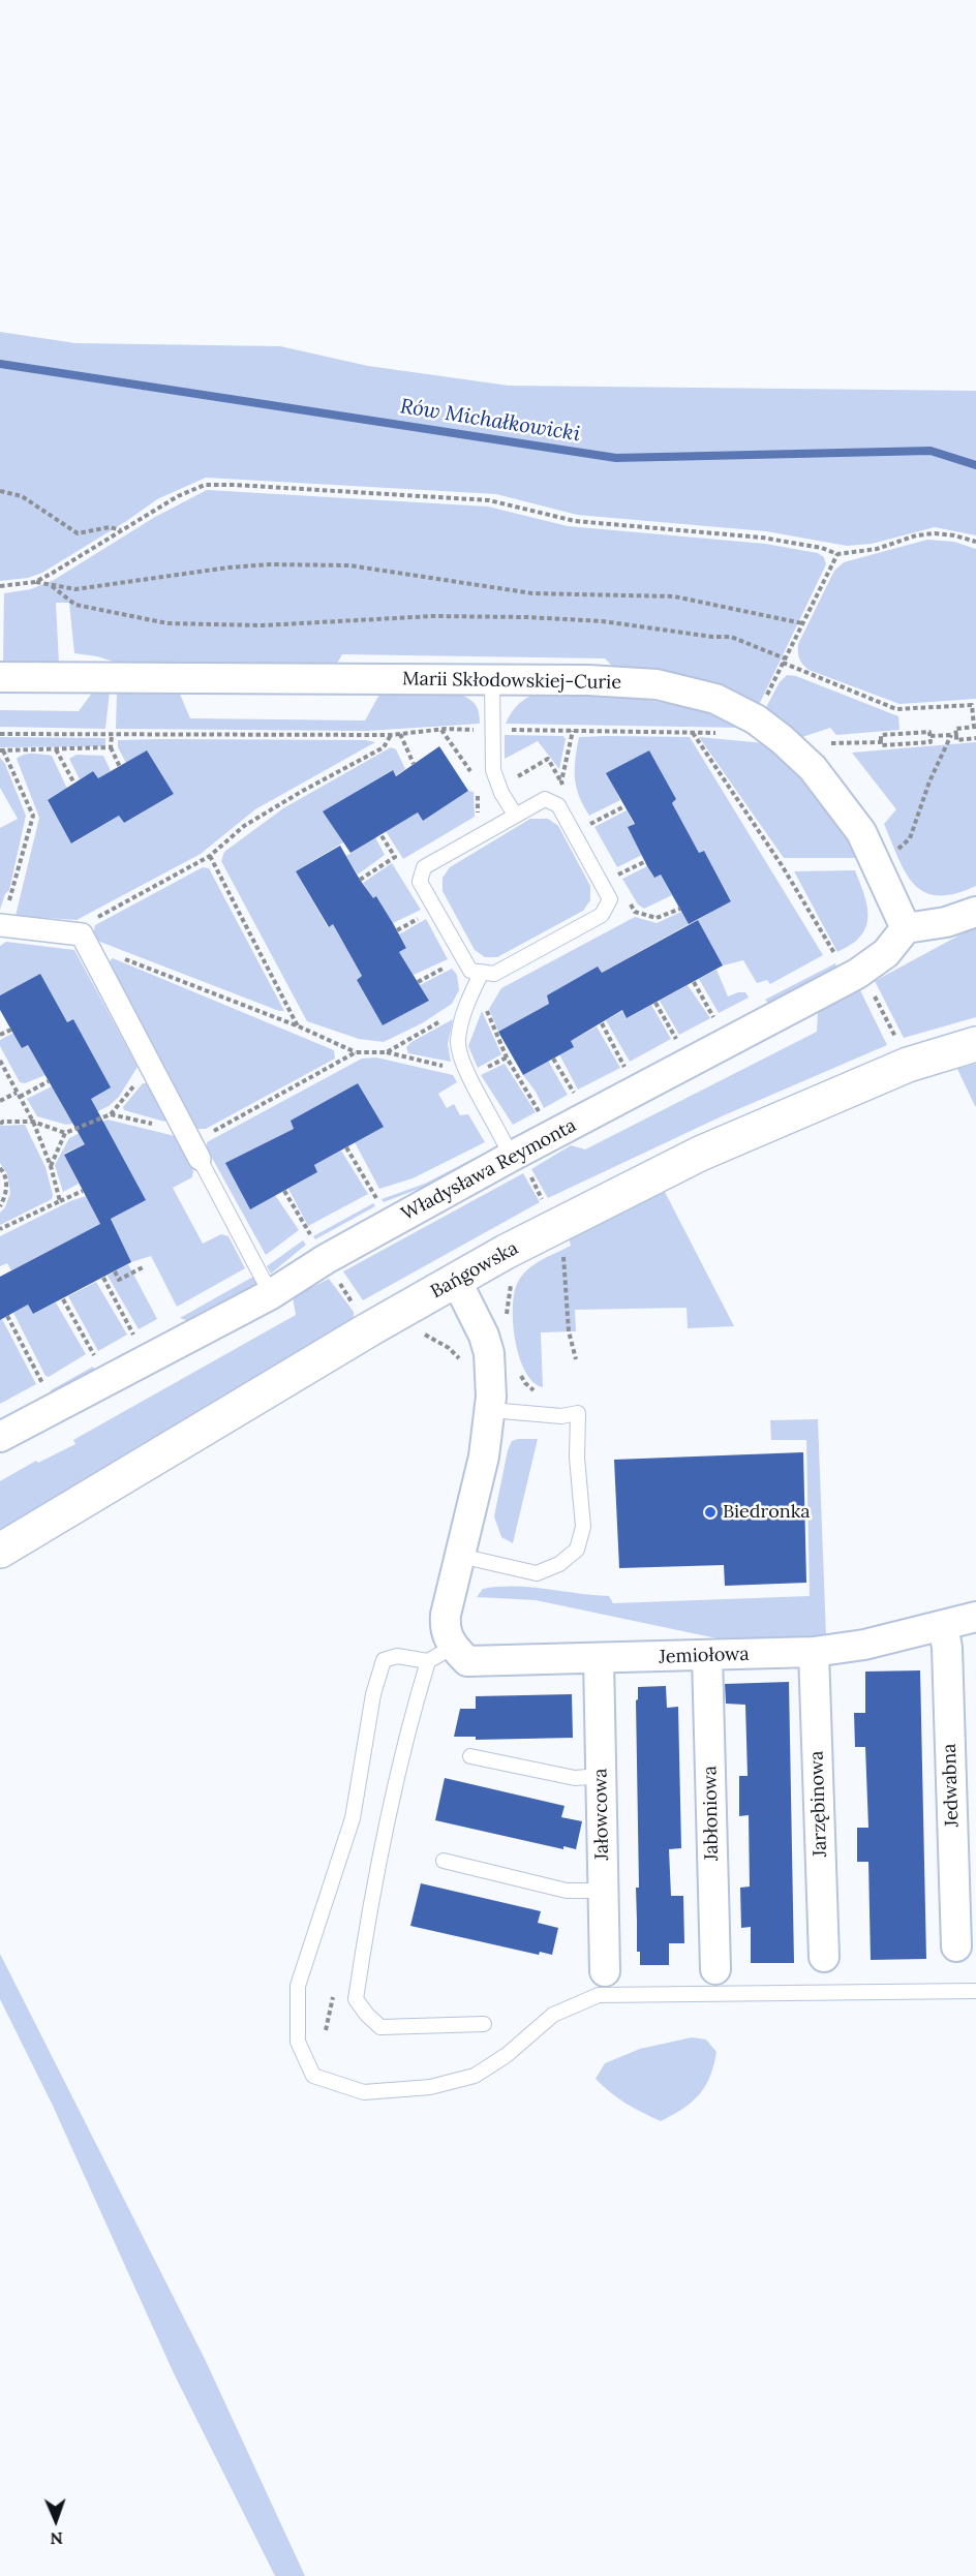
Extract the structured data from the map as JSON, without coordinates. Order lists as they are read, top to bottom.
{
  "streets": {
    "street": [
      "Marii Skłodowskiej-Curie",
      "Władysława Reymonta",
      "Bańgowska",
      "Jemiołowa",
      "Jedwabna",
      "Jarzębinowa",
      "Jabłoniowa",
      "Jałowcowa"
    ]
  },
  "crossings": [
    ["Marii Skłodowskiej-Curie", "Władysława Reymonta"],
    ["Jemiołowa", "Jedwabna"],
    ["Jemiołowa", "Jarzębinowa"],
    ["Jemiołowa", "Jabłoniowa"],
    ["Jemiołowa", "Jałowcowa"]
  ],
  "water": ["Rów Michałkowicki"],
  "places": ["Biedronka"],
  "north": "bottom"
}
